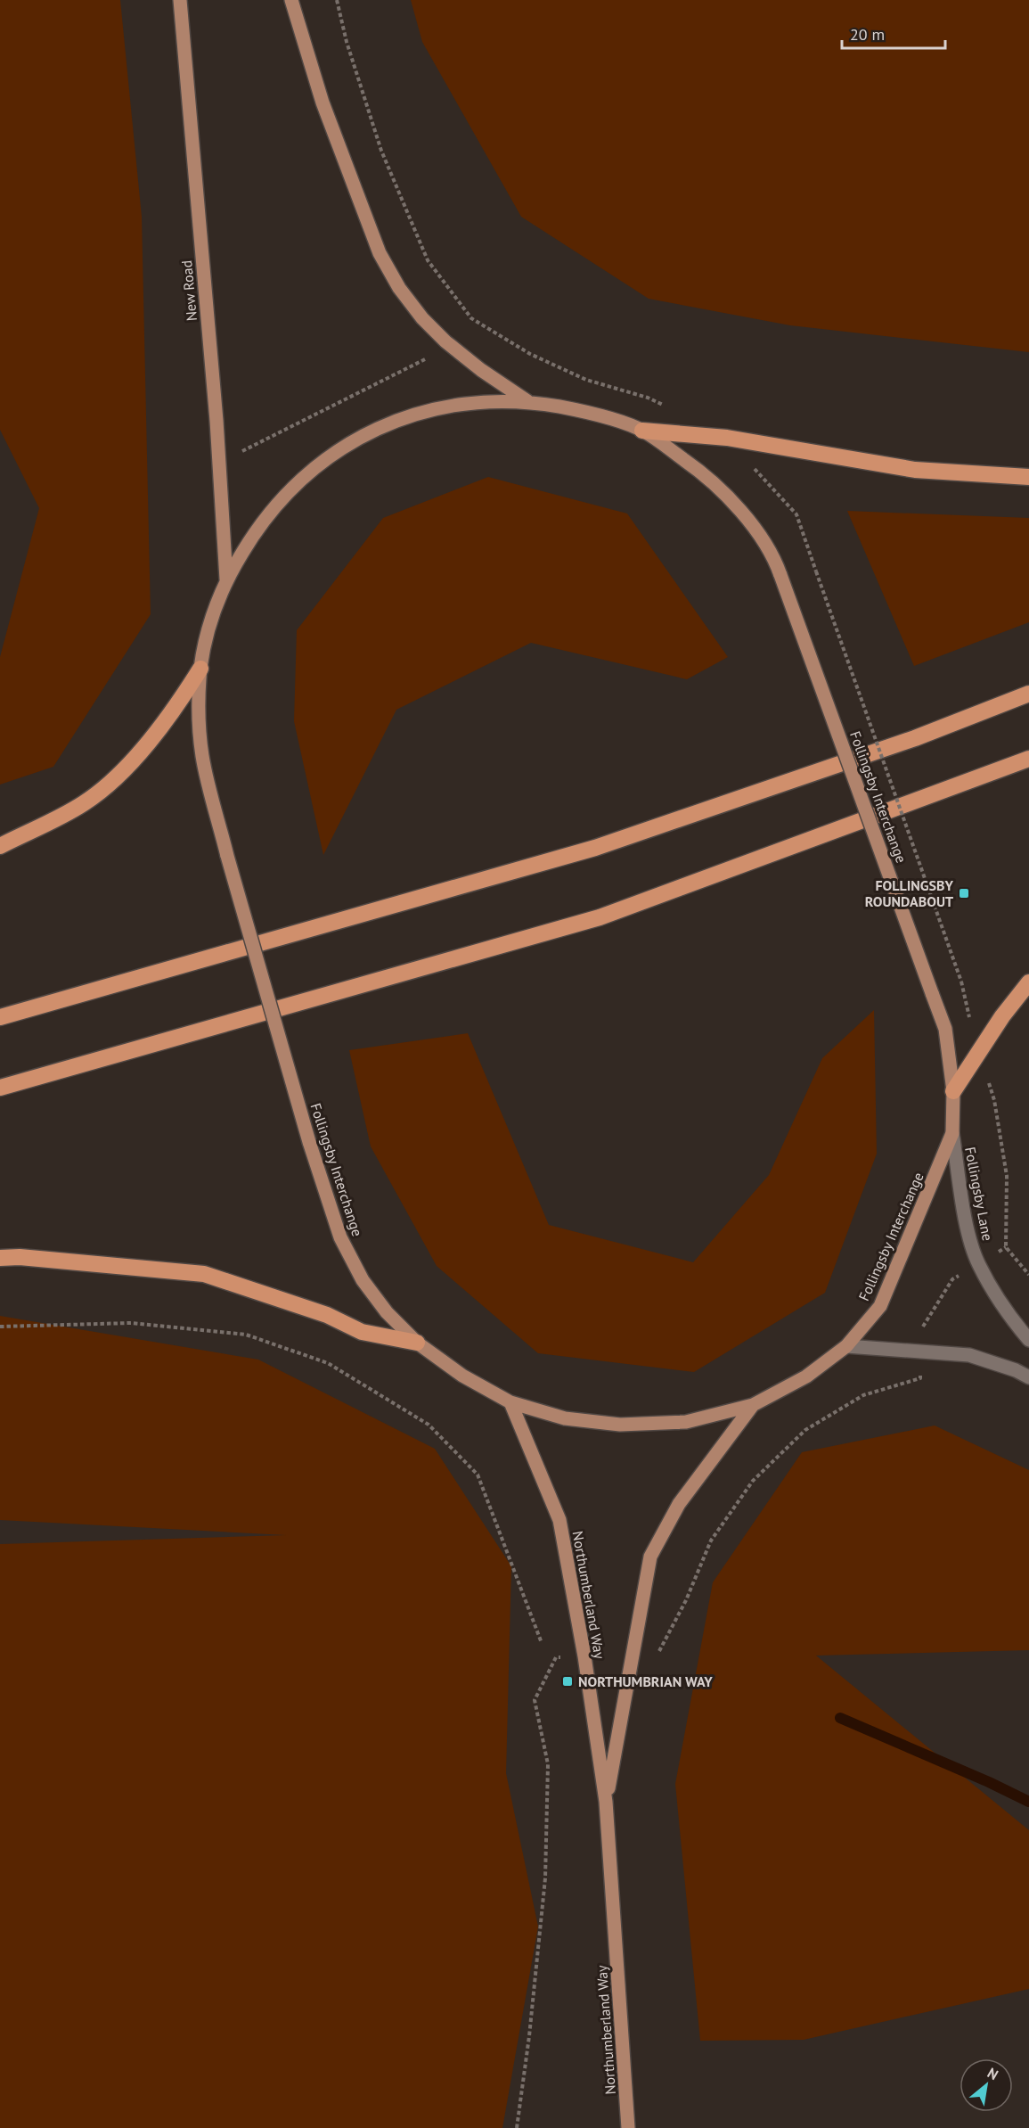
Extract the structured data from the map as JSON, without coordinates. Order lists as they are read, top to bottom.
{
  "streets": {
    "main road": ["New Road", "Follingsby Interchange", "Northumberland Way"],
    "street": ["Follingsby Lane"]
  },
  "crossings": [
    ["New Road", "Follingsby Interchange"],
    ["Follingsby Interchange", "Follingsby Lane"],
    ["Follingsby Interchange", "Northumberland Way"]
  ],
  "places": {
    "transit": ["FOLLINGSBY ROUNDABOUT", "NORTHUMBRIAN WAY"]
  },
  "scale_bar": "20 m",
  "north": "top right"
}
